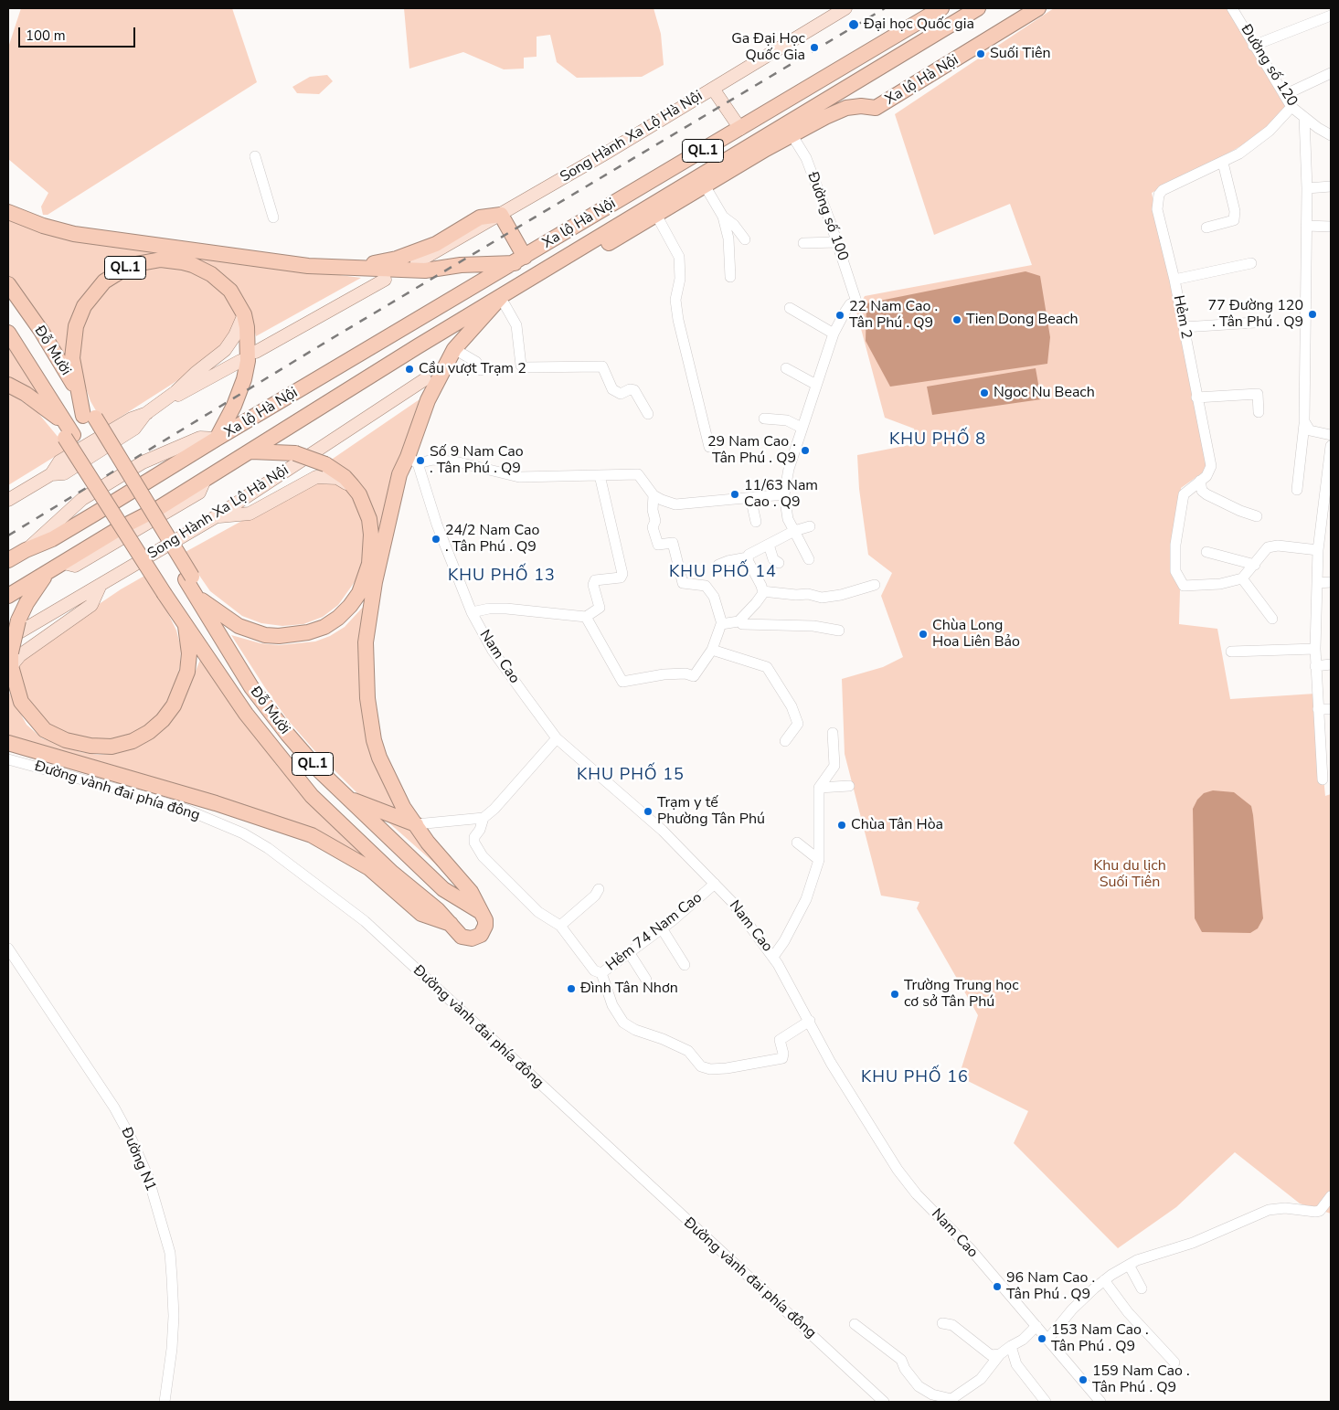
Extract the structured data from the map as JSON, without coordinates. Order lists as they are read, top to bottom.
{
  "streets": {
    "highway": ["Xa lộ Hà Nội", "QL.1", "Đỗ Mười"],
    "main road": ["Song Hành Xa Lộ Hà Nội"],
    "street": [
      "Đường số 120",
      "Đường số 100",
      "Hẻm 2",
      "Nam Cao",
      "Đường vành đai phía đông",
      "Hẻm 74 Nam Cao",
      "Đường N1"
    ]
  },
  "crossings": [
    ["Đường số 120", "Hẻm 2"],
    ["Xa lộ Hà Nội", "QL.1"],
    ["Xa lộ Hà Nội", "Đường số 100"],
    ["Song Hành Xa Lộ Hà Nội", "QL.1"],
    ["QL.1", "Đỗ Mười"],
    ["Nam Cao", "Hẻm 74 Nam Cao"]
  ],
  "districts": [
    "KHU PHỐ 8",
    "KHU PHỐ 14",
    "KHU PHỐ 13",
    "KHU PHỐ 15",
    "KHU PHỐ 16"
  ],
  "parks": ["Khu du lịch Suối Tiên"],
  "places": [
    "Đại học Quốc gia",
    "Ga Đại Học Quốc Gia",
    "Suối Tiên",
    "77 Đường 120 . Tân Phú . Q9",
    "22 Nam Cao . Tân Phú . Q9",
    "Tien Dong Beach",
    "Cầu vượt Trạm 2",
    "Ngoc Nu Beach",
    "29 Nam Cao . Tân Phú . Q9",
    "Số 9 Nam Cao . Tân Phú . Q9",
    "11/63 Nam Cao . Q9",
    "24/2 Nam Cao . Tân Phú . Q9",
    "Chùa Long Hoa Liên Bảo",
    "Trạm y tế Phường Tân Phú",
    "Chùa Tân Hòa",
    "Đình Tân Nhơn",
    "Trường Trung học cơ sở Tân Phú",
    "96 Nam Cao . Tân Phú . Q9",
    "153 Nam Cao . Tân Phú . Q9",
    "159 Nam Cao . Tân Phú . Q9"
  ],
  "scale_bar": "100 m"
}
